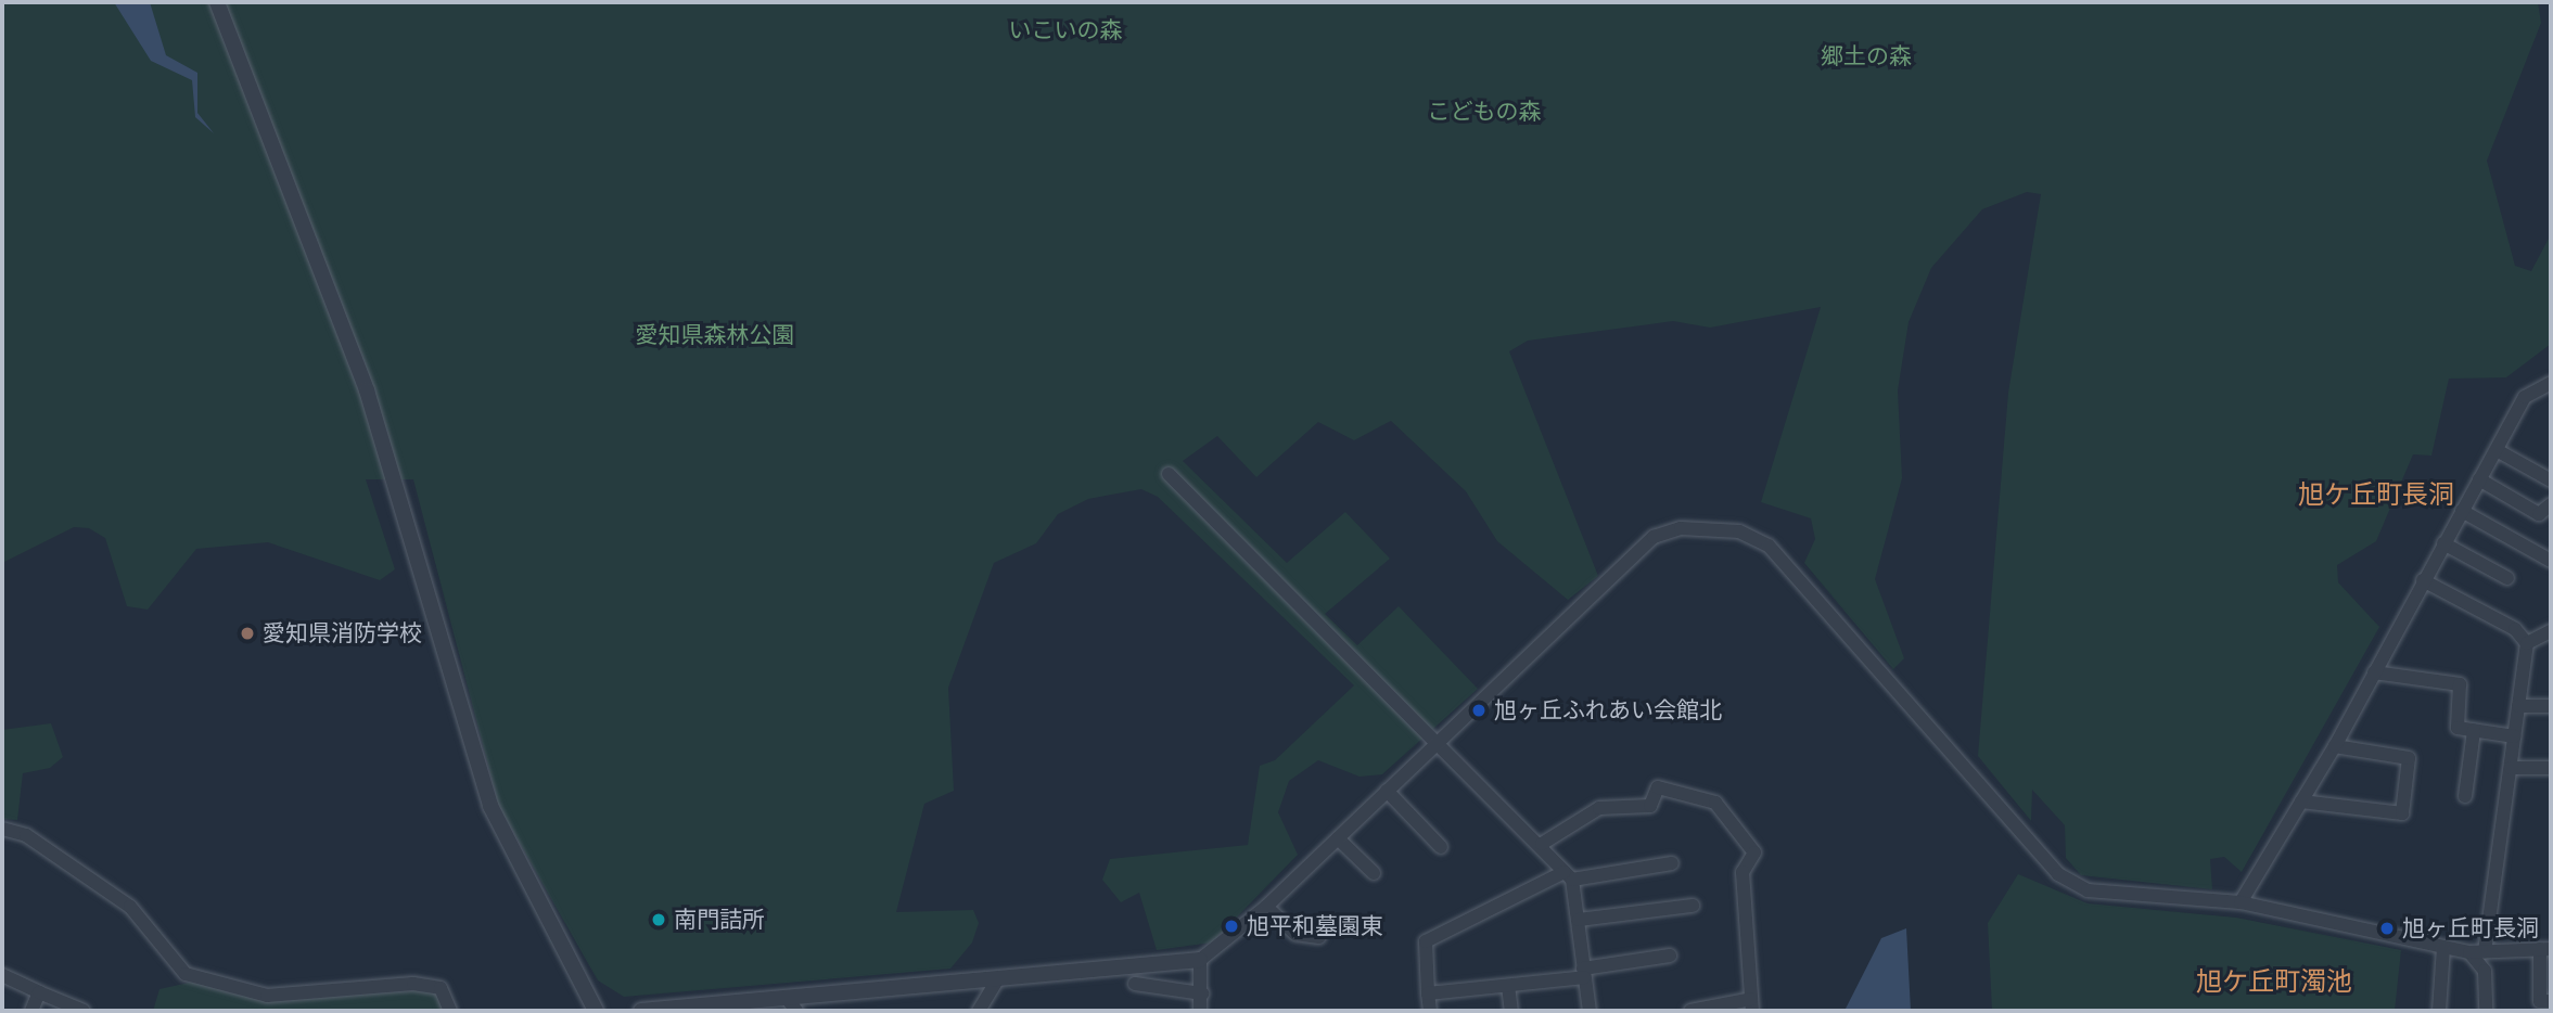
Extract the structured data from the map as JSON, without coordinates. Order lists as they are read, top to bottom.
{
  "districts": ["旭ケ丘町長洞", "旭ケ丘町濁池"],
  "parks": [
    "いこいの森",
    "郷土の森",
    "こどもの森",
    "愛知県森林公園"
  ],
  "places": [
    "愛知県消防学校",
    "旭ヶ丘ふれあい会館北",
    "南門詰所",
    "旭平和墓園東",
    "旭ヶ丘町長洞"
  ]
}
